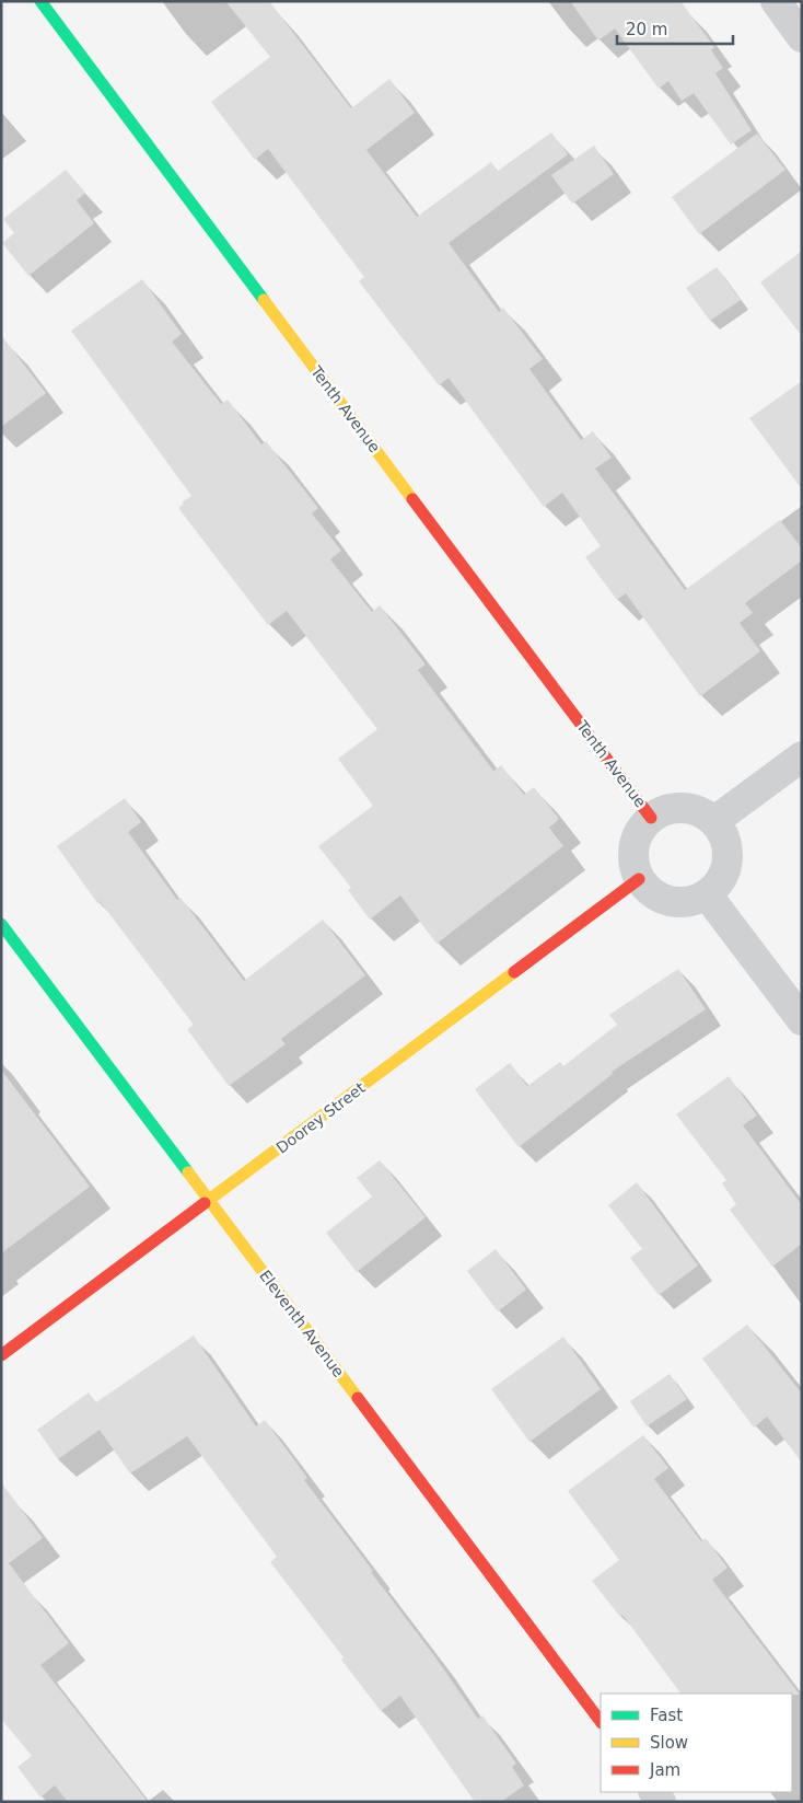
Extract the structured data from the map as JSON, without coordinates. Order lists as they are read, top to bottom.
{
  "streets": {
    "street": ["Tenth Avenue", "Doorey Street", "Eleventh Avenue"]
  },
  "crossings": [
    ["Tenth Avenue", "Doorey Street"],
    ["Doorey Street", "Eleventh Avenue"]
  ],
  "legend": ["Fast", "Slow", "Jam"],
  "scale_bar": "20 m"
}
